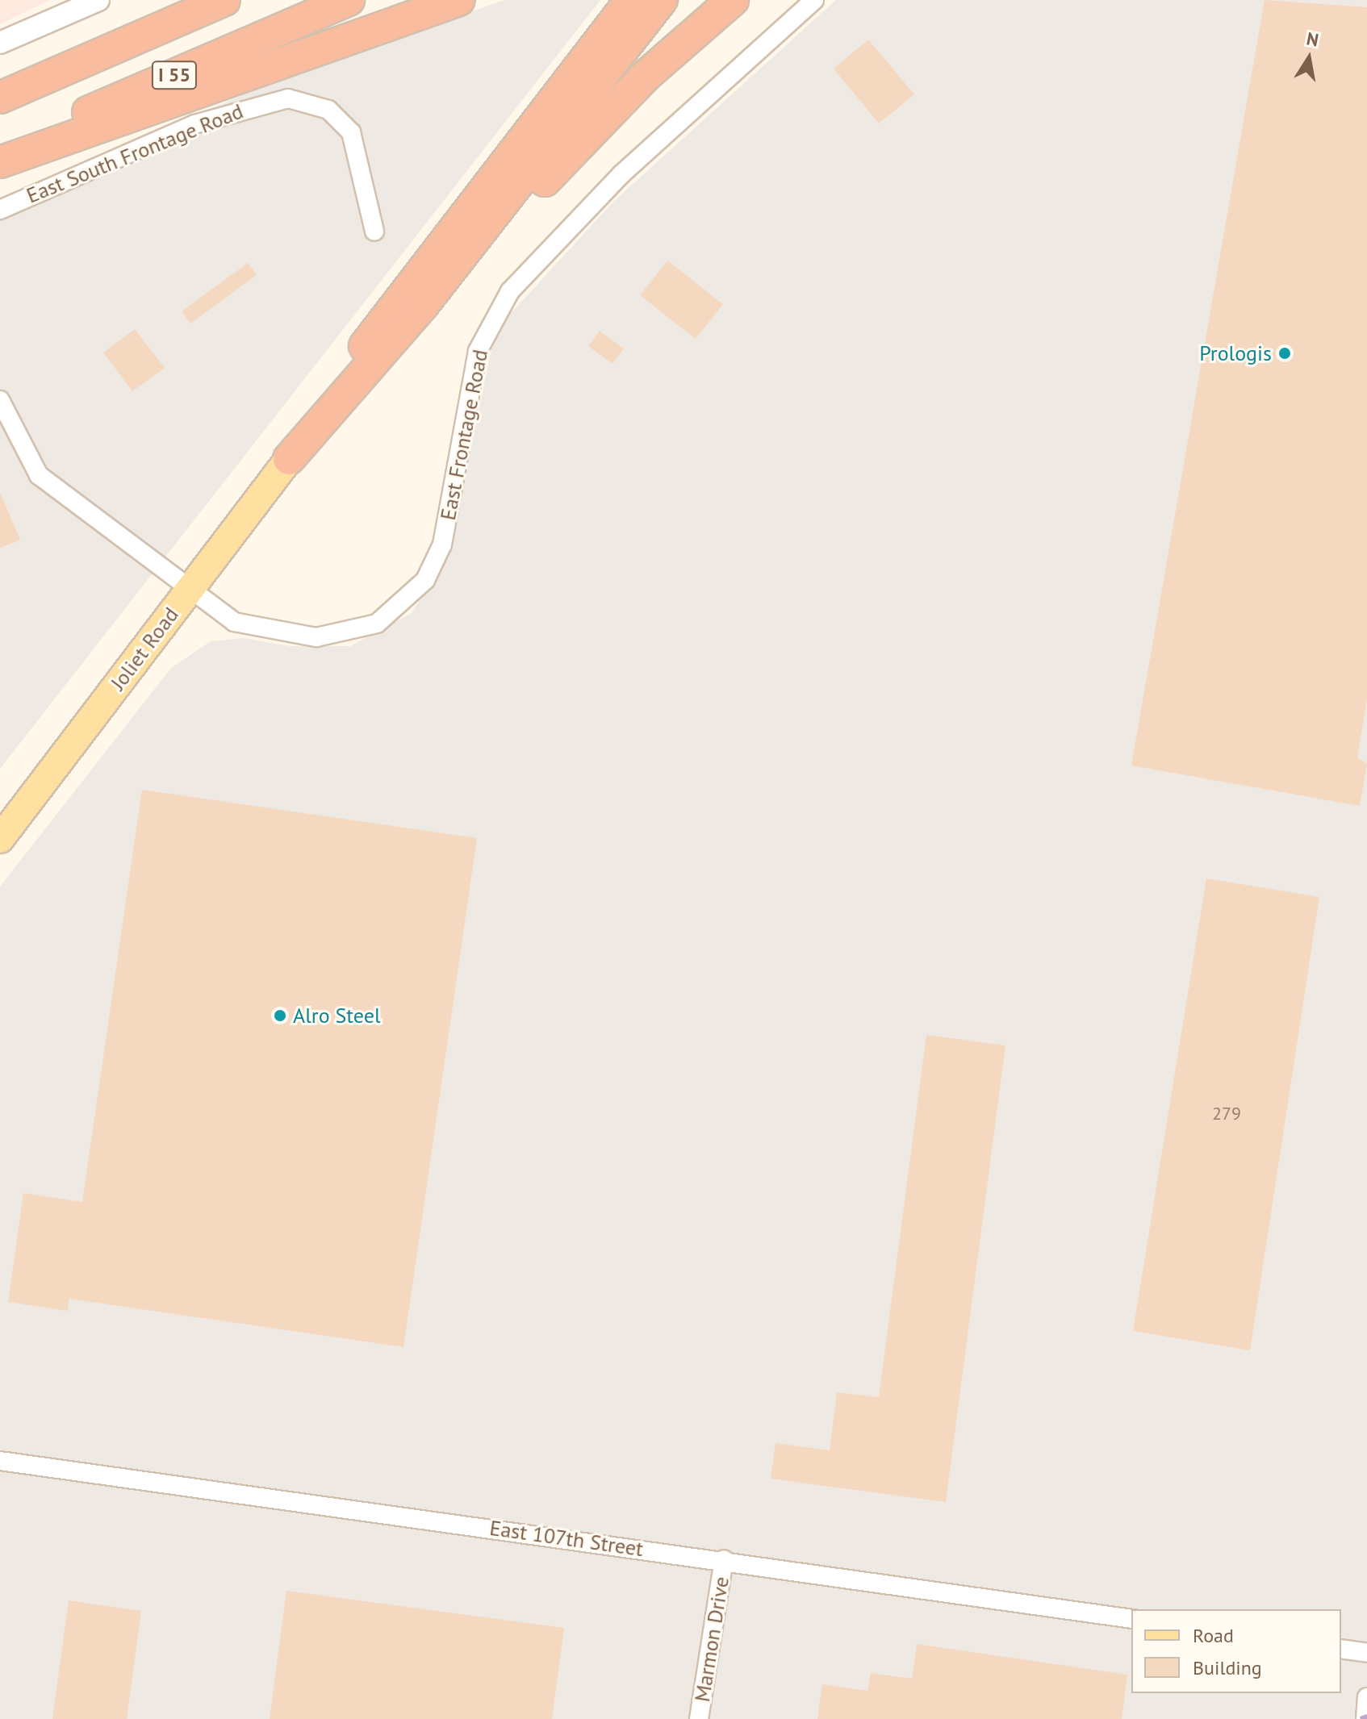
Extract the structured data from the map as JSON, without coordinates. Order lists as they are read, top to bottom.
{
  "streets": {
    "highway": ["I 55"],
    "main road": ["Joliet Road"],
    "street": [
      "East South Frontage Road",
      "East Frontage Road",
      "East 107th Street",
      "Marmon Drive"
    ]
  },
  "crossings": [
    ["East Frontage Road", "Joliet Road"],
    ["East 107th Street", "Marmon Drive"]
  ],
  "places": ["Prologis", "Alro Steel"],
  "house_numbers": ["279"],
  "legend": ["Road", "Building"],
  "north": "top"
}
